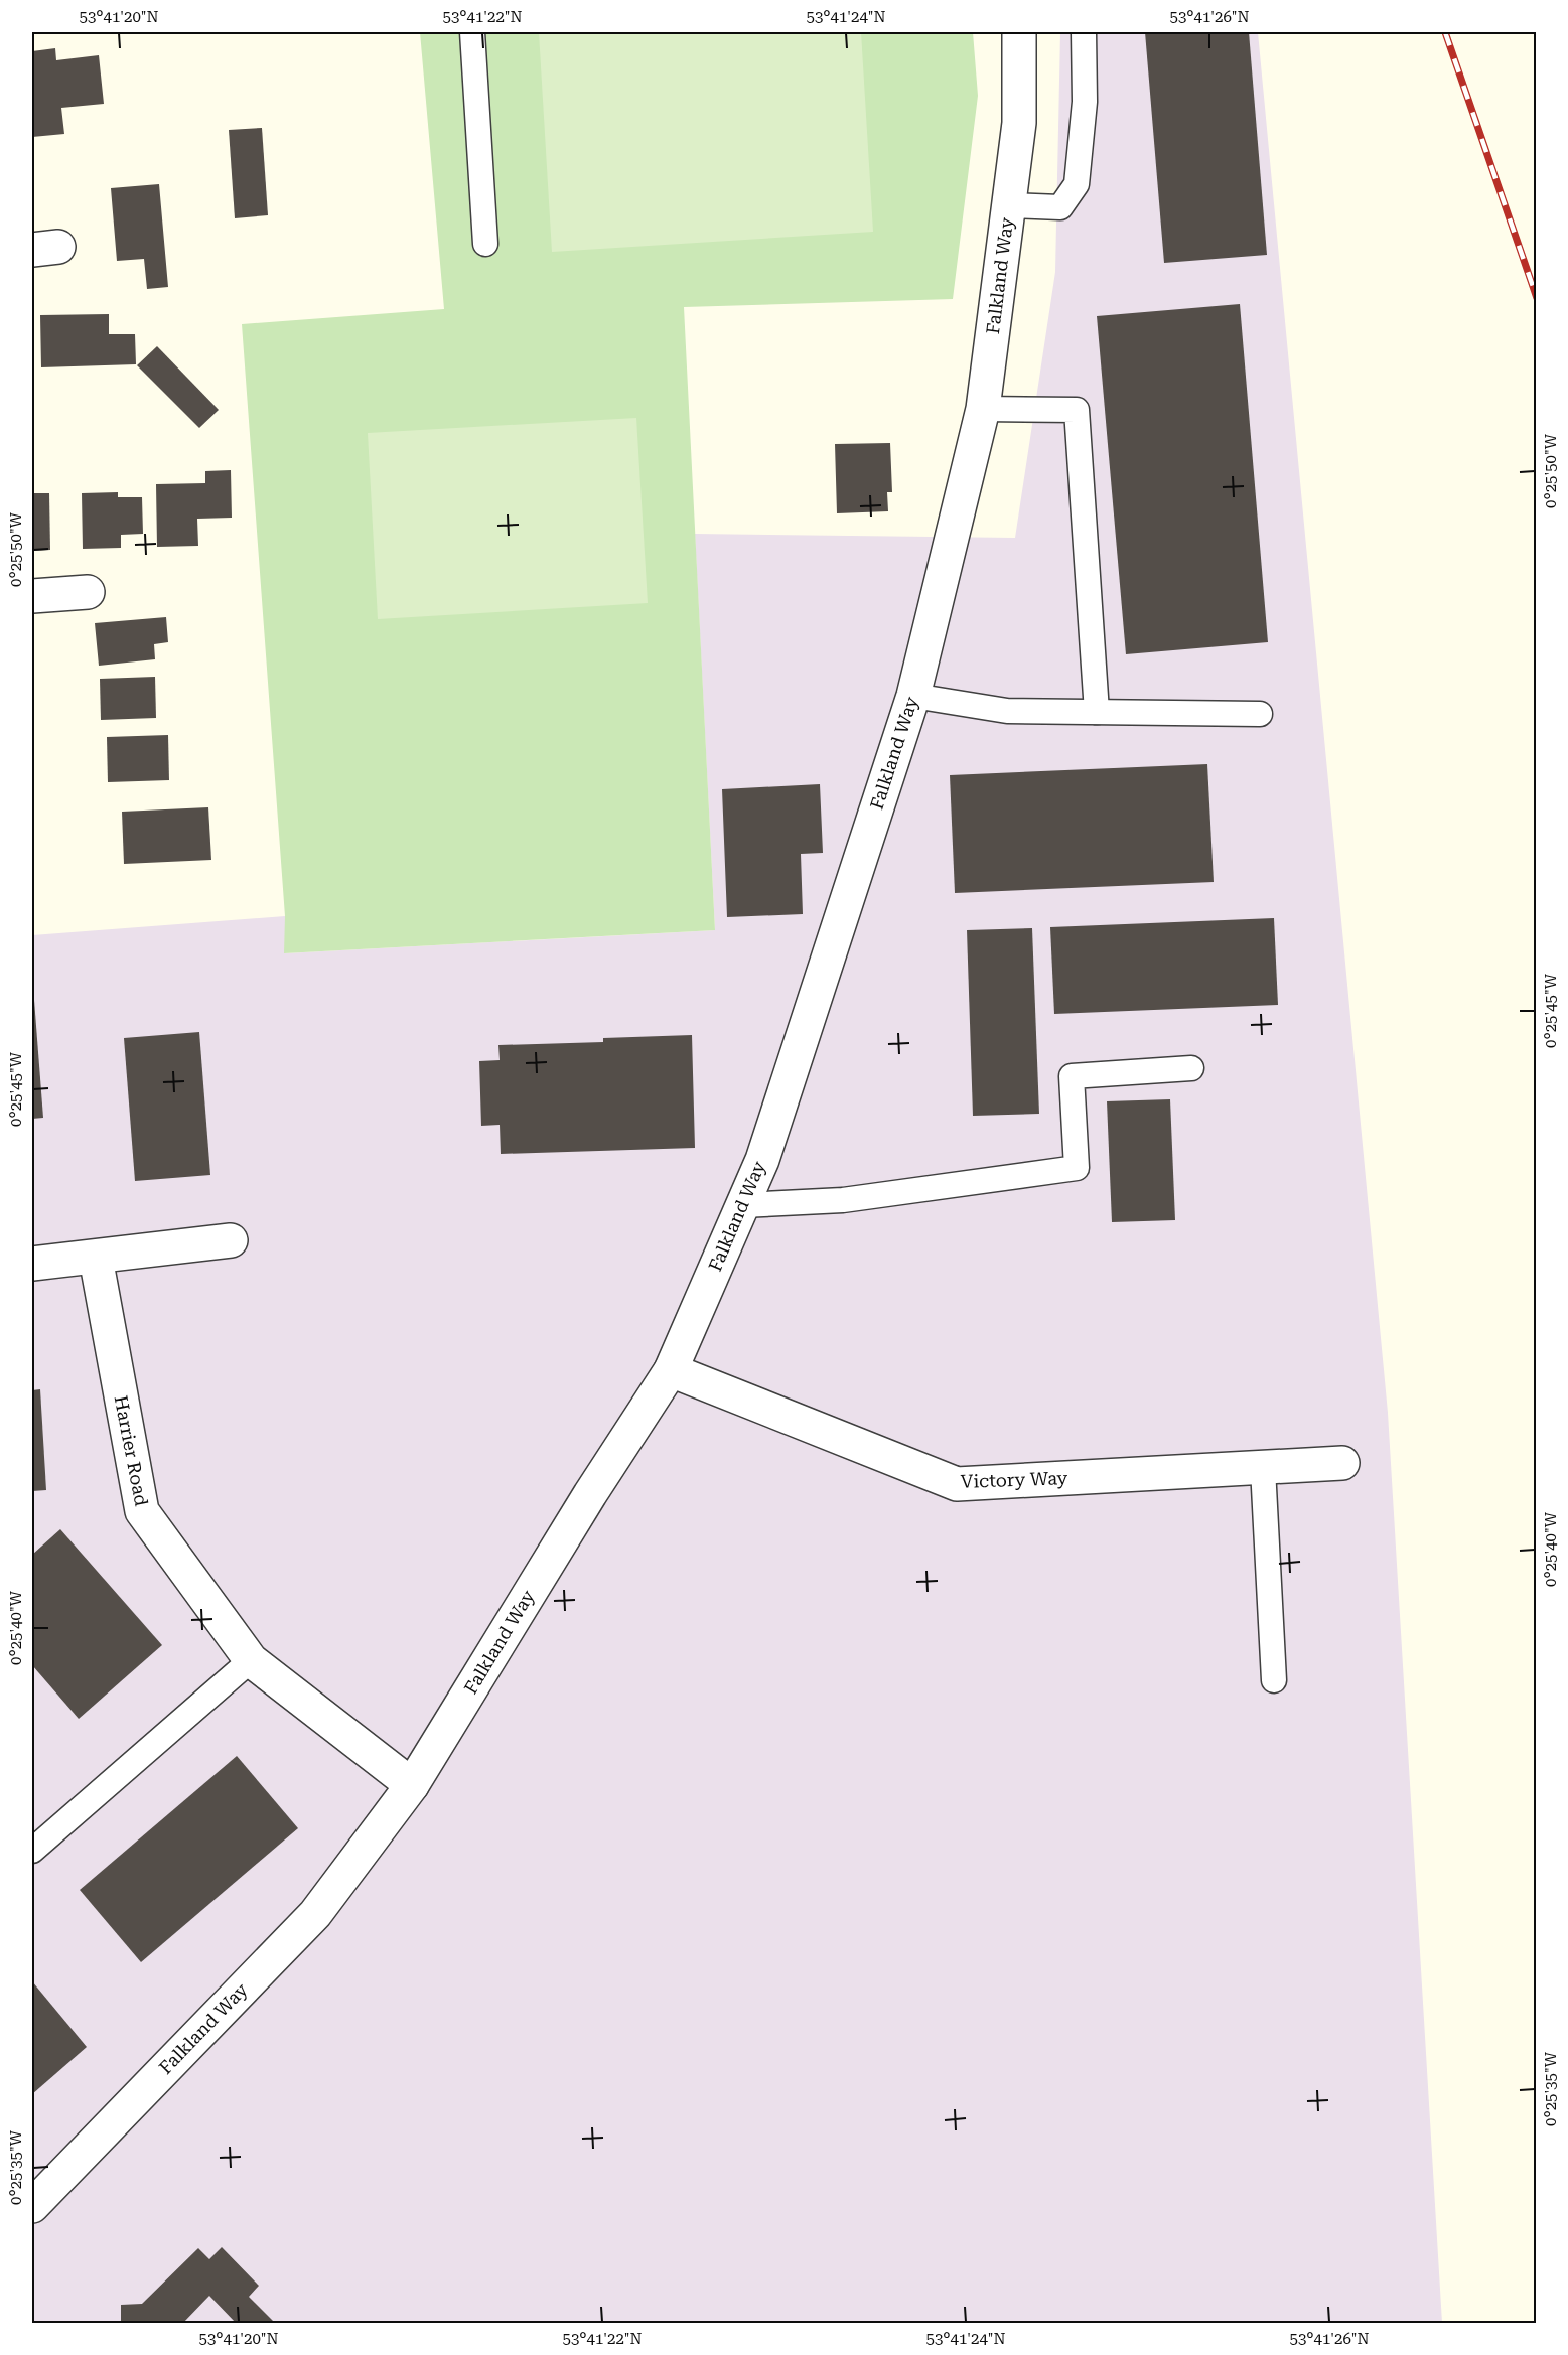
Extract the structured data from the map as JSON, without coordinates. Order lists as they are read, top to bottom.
{
  "streets": {
    "street": ["Falkland Way", "Harrier Road", "Victory Way"]
  },
  "crossings": [
    ["Falkland Way", "Harrier Road"],
    ["Falkland Way", "Victory Way"]
  ],
  "coordinates": [
    "53°41'20\"N",
    "53°41'22\"N",
    "53°41'24\"N",
    "53°41'26\"N",
    "0°25'50\"W",
    "0°25'45\"W",
    "0°25'40\"W",
    "0°25'35\"W"
  ]
}
